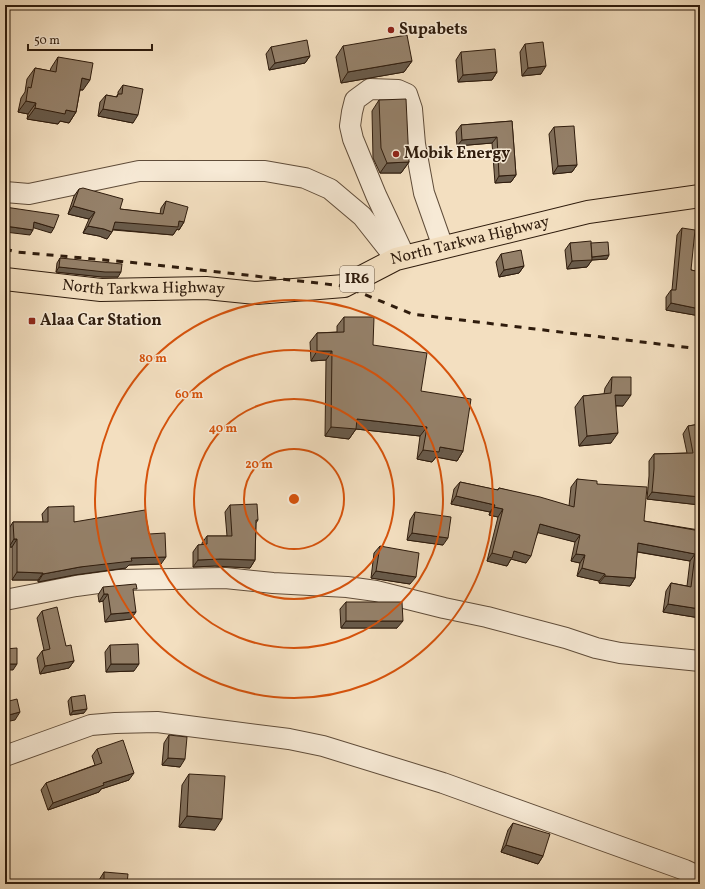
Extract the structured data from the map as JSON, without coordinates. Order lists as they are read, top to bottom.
{
  "streets": {
    "main road": ["North Tarkwa Highway", "IR6"]
  },
  "places": {
    "other": ["Supabets", "Mobik Energy"],
    "transit": ["Alaa Car Station"]
  },
  "scale_bar": "50 m",
  "rings": [
    "80 m",
    "60 m",
    "40 m",
    "20 m"
  ]
}
